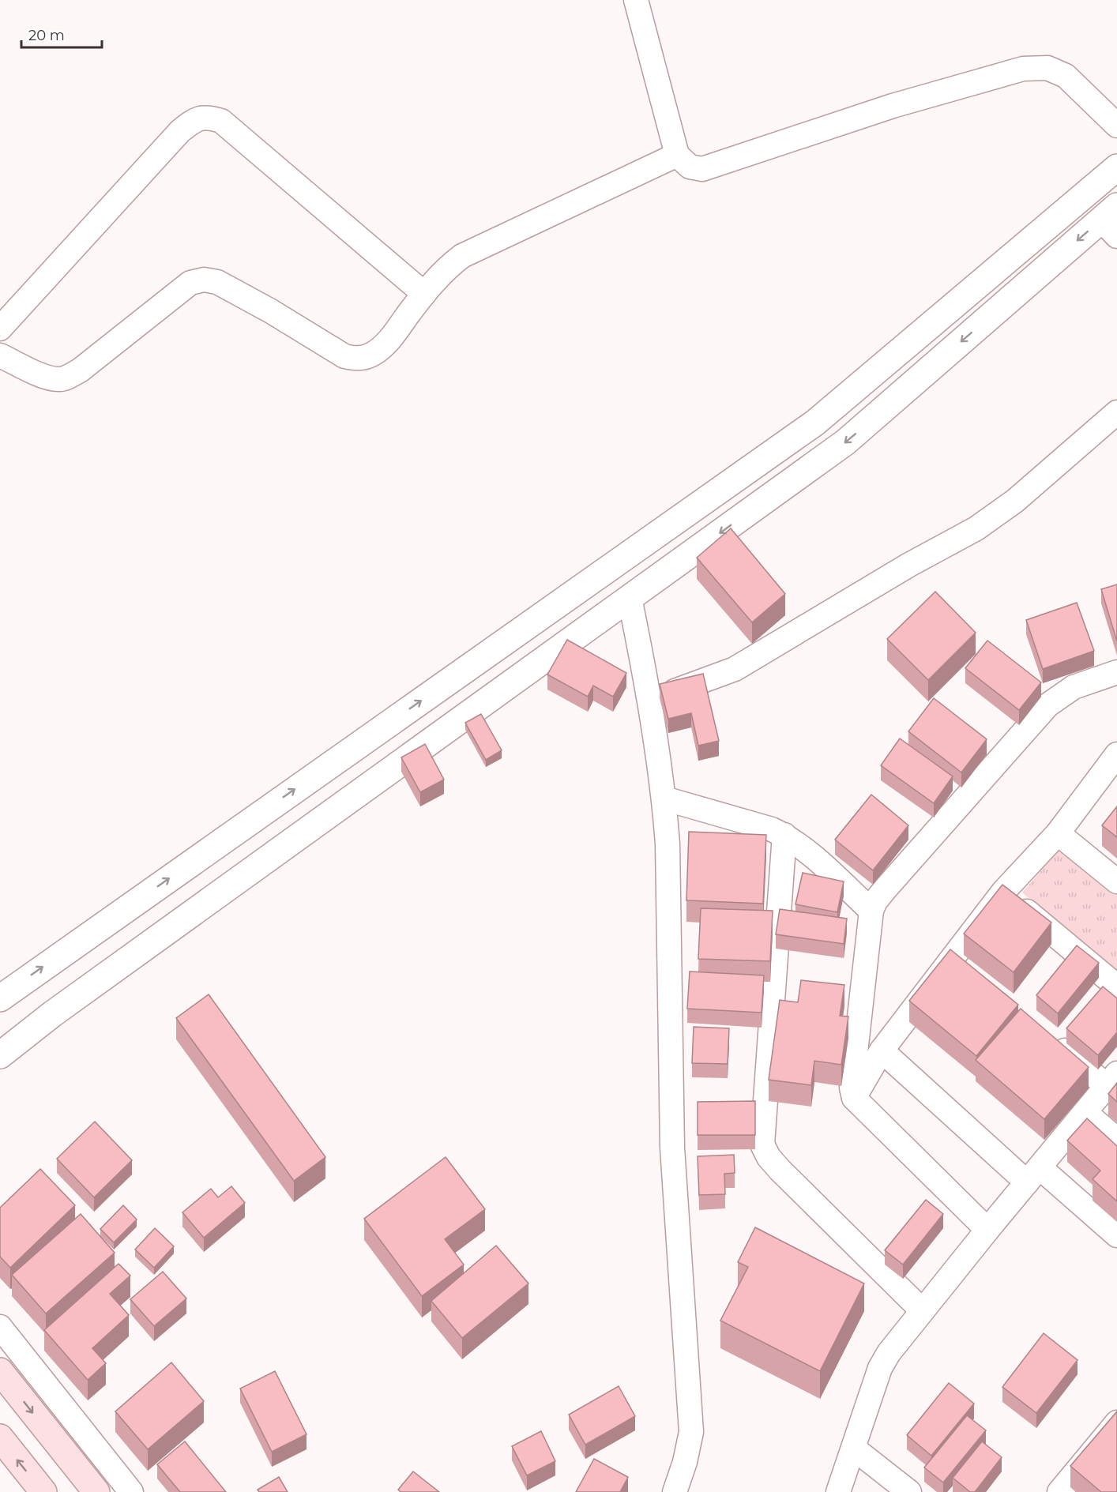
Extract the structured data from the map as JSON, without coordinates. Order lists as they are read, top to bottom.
{
  "scale_bar": "20 m"
}
